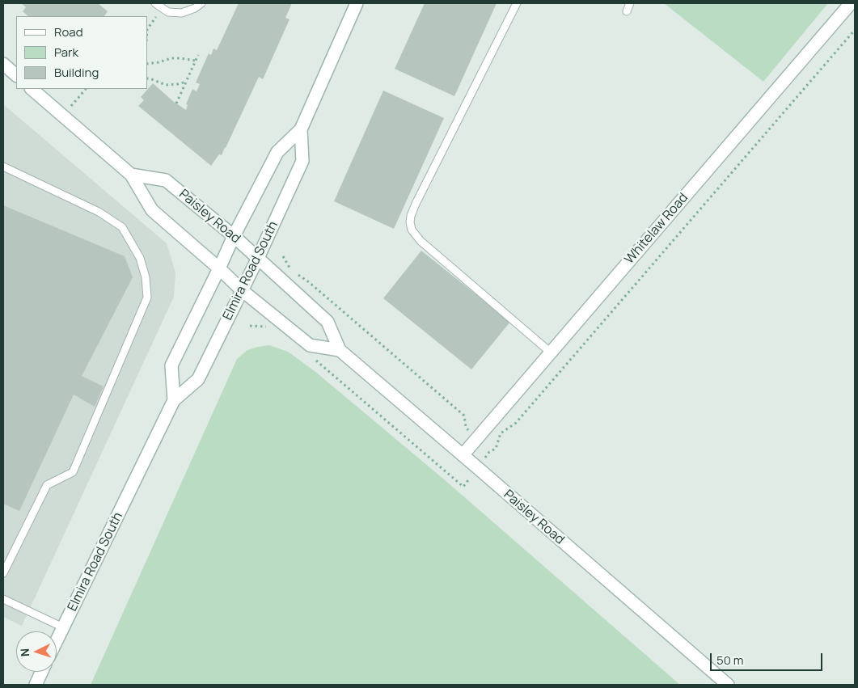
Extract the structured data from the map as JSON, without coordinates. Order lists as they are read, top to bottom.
{
  "streets": {
    "main road": ["Paisley Road", "Whitelaw Road", "Elmira Road South"]
  },
  "crossings": [
    ["Paisley Road", "Whitelaw Road"],
    ["Paisley Road", "Elmira Road South"]
  ],
  "legend": ["Road", "Park", "Building"],
  "scale_bar": "50 m",
  "north": "left"
}
